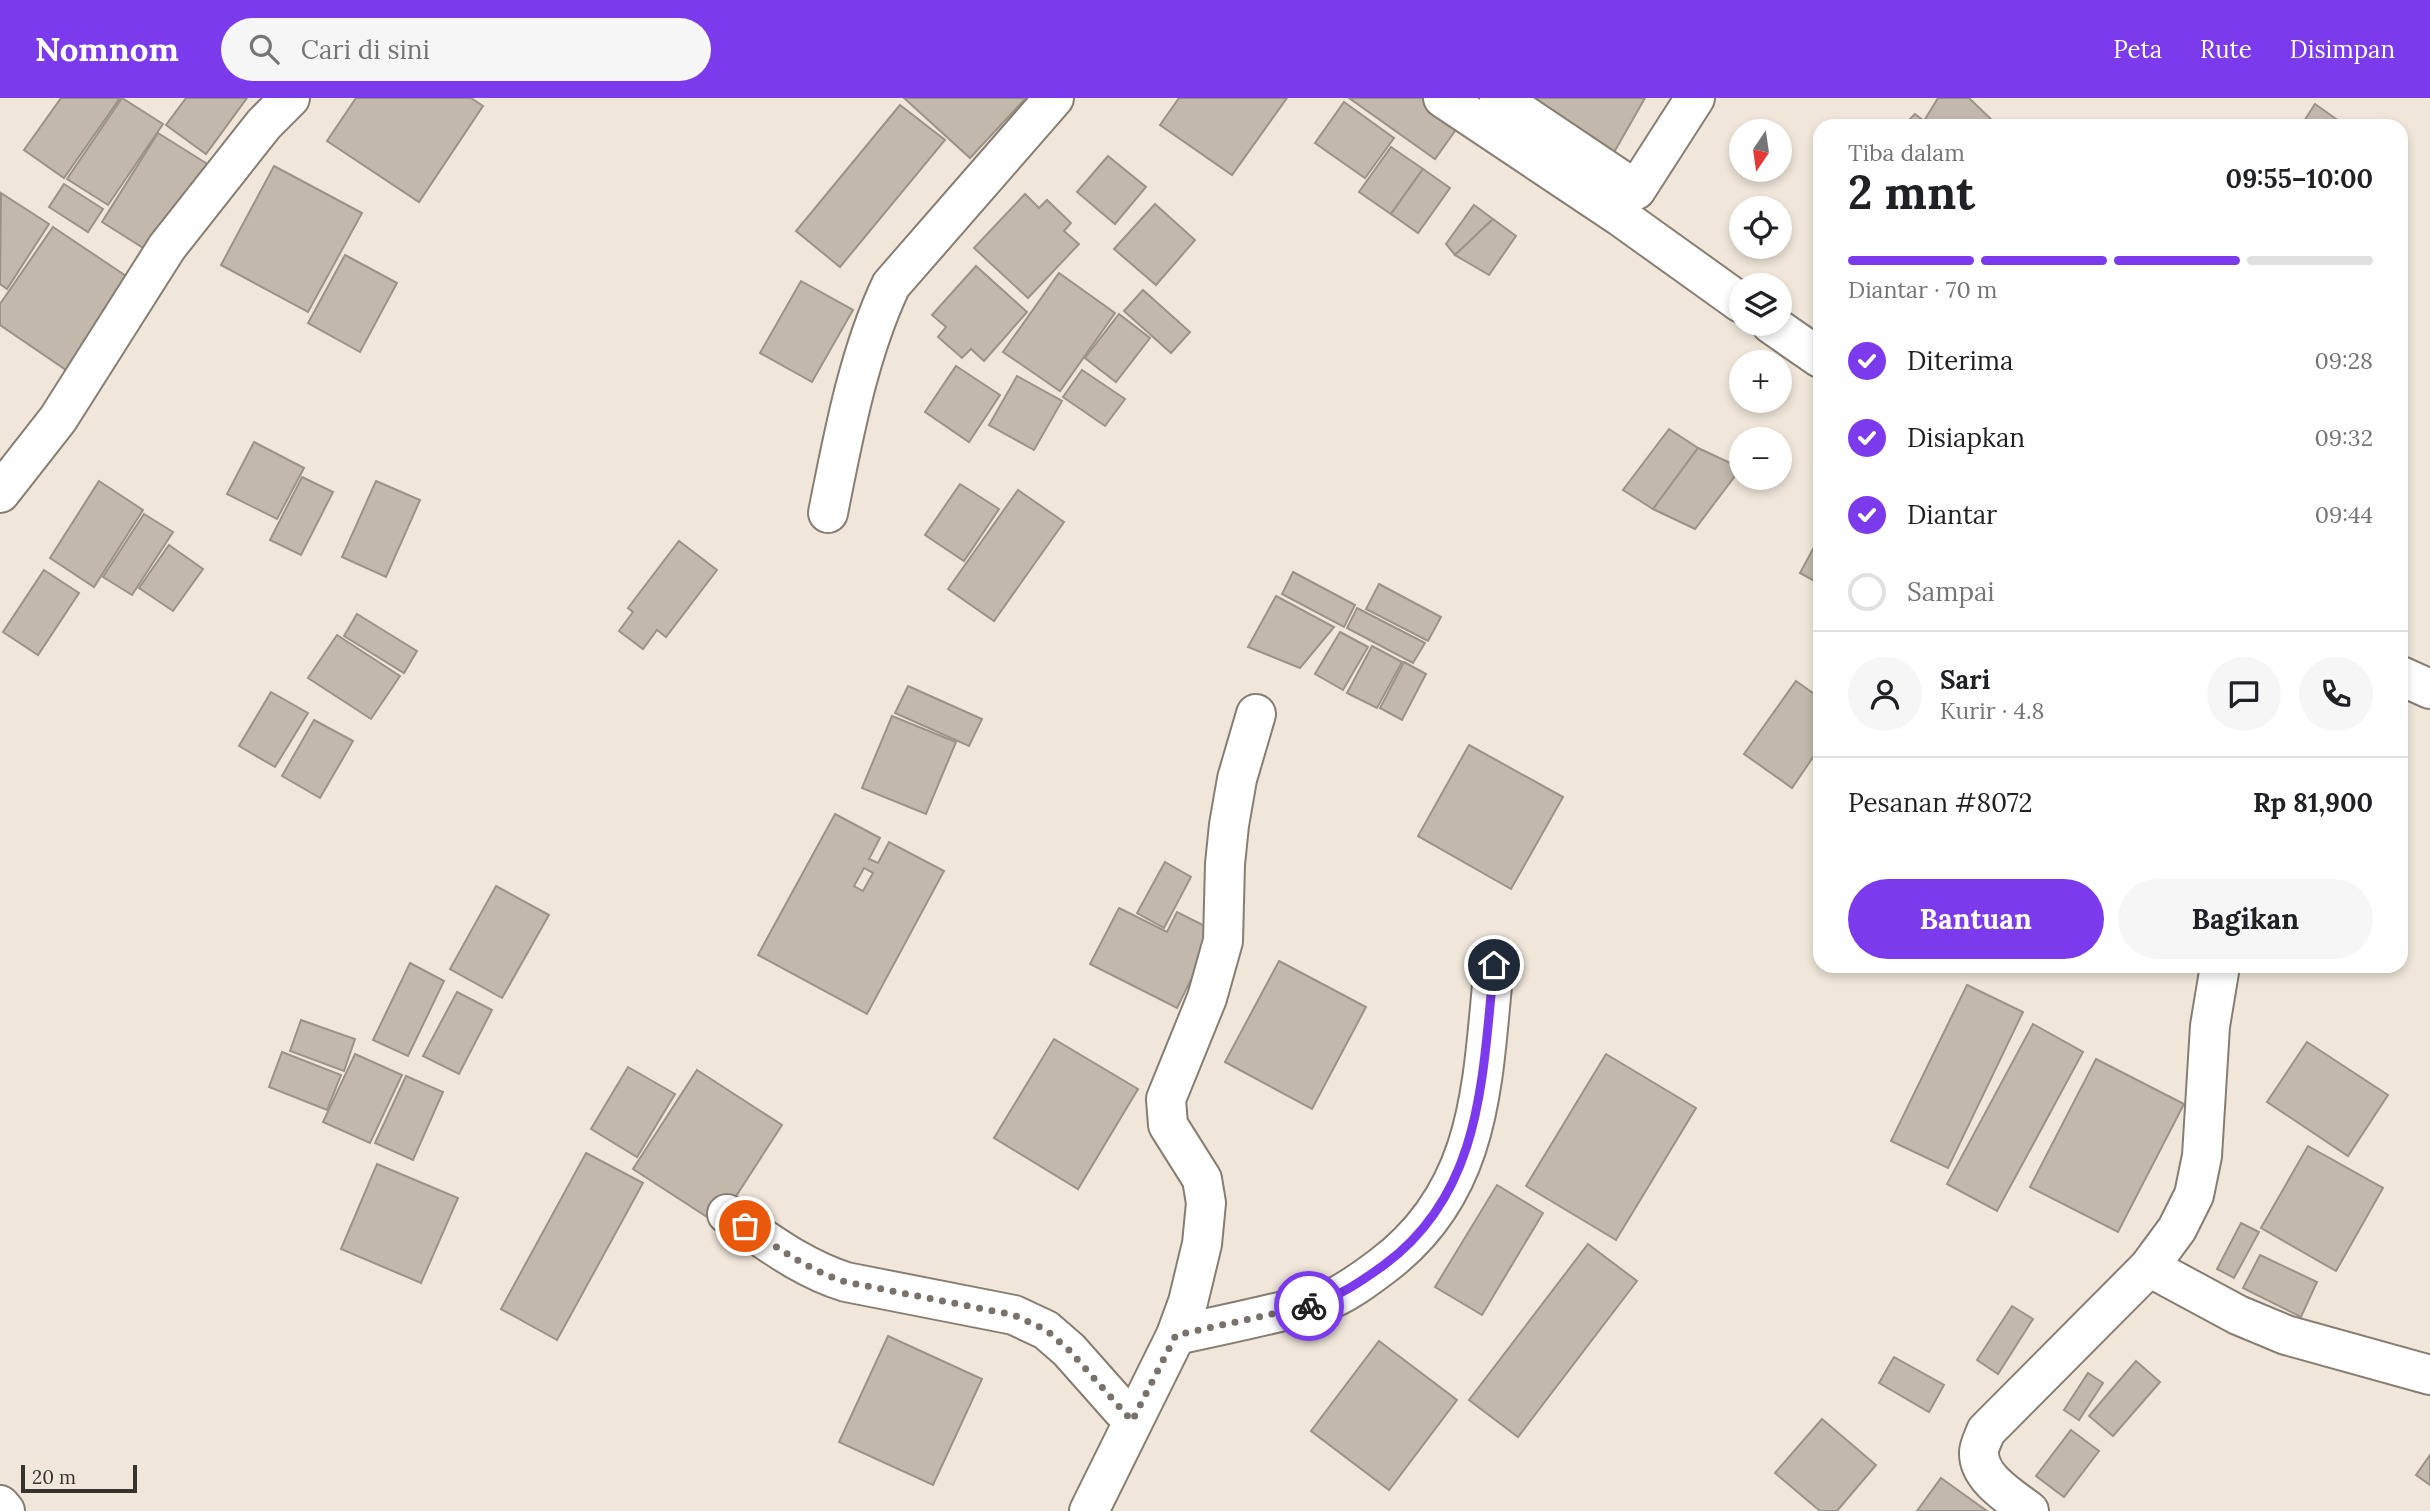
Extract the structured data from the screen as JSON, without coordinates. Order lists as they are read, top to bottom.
{
  "scale_bar": "20 m",
  "north": "bottom",
  "page": {
    "header": "Nomnom",
    "search": "Cari di sini",
    "nav": ["Peta", "Rute", "Disimpan"],
    "map_buttons": ["+", "−"],
    "heading": ["2 mnt", "Tiba dalam", "09:55–10:00"],
    "panel": [
      "Sari",
      "Kurir · 4.8",
      "Pesanan #8072",
      "Rp 81,900"
    ],
    "bar": "Diantar · 70 m",
    "list": [
      ["Diterima", "09:28"],
      ["Disiapkan", "09:32"],
      ["Diantar", "09:44"],
      "Sampai"
    ],
    "buttons": ["Bantuan", "Bagikan"],
    "scale": "20 m"
  }
}
